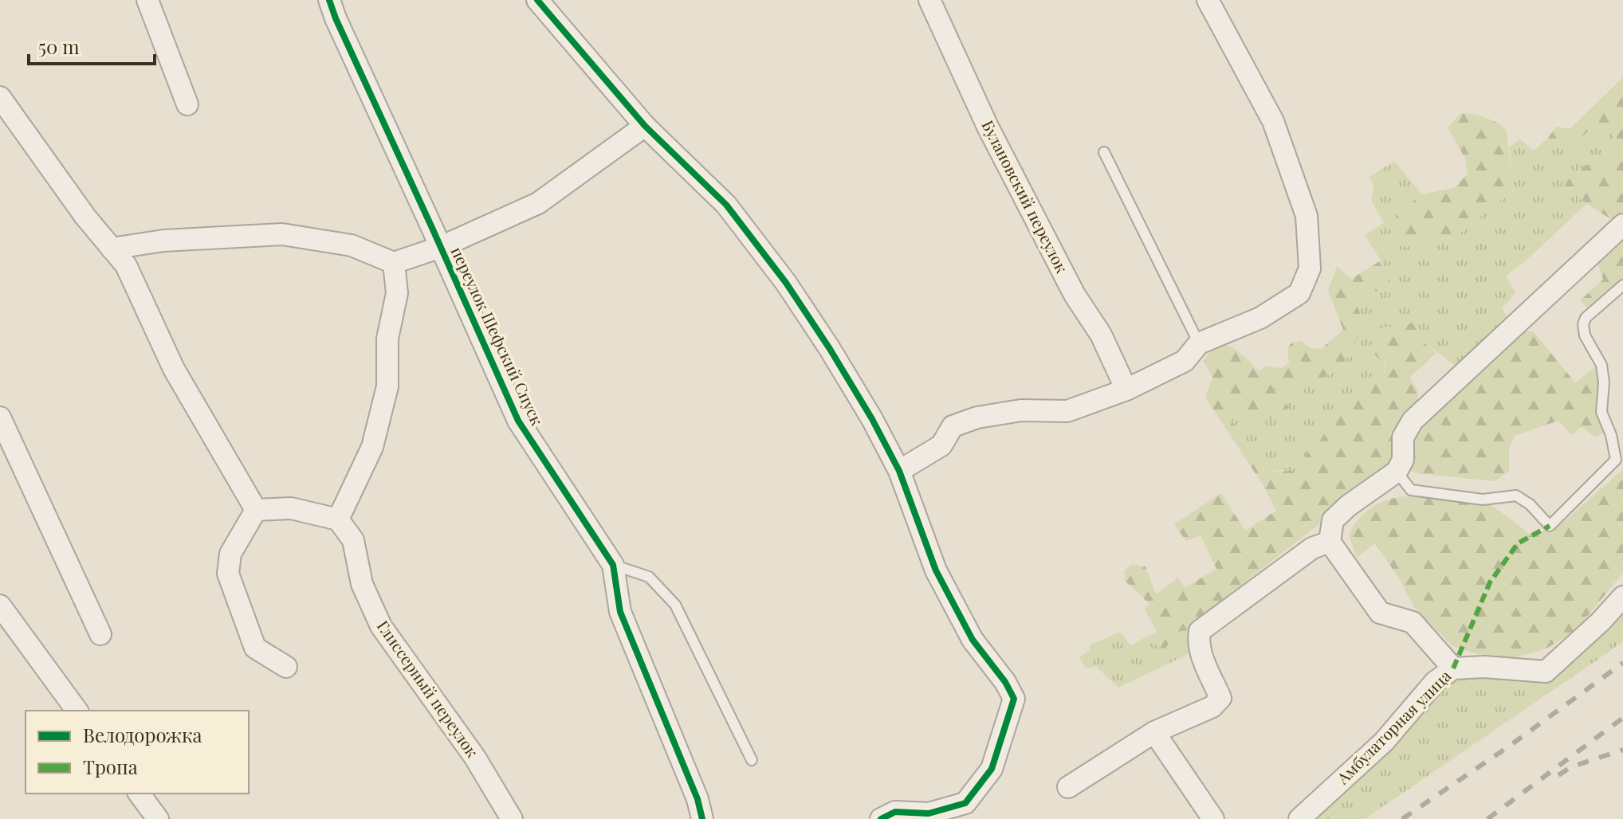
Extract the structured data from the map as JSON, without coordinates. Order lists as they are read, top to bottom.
{
  "streets": {
    "street": [
      "Булановский переулок",
      "переулок Шефский Спуск",
      "Глиссерный переулок",
      "Амбулаторная улица"
    ]
  },
  "legend": ["Велодорожка", "Тропа"],
  "scale_bar": "50 m"
}
